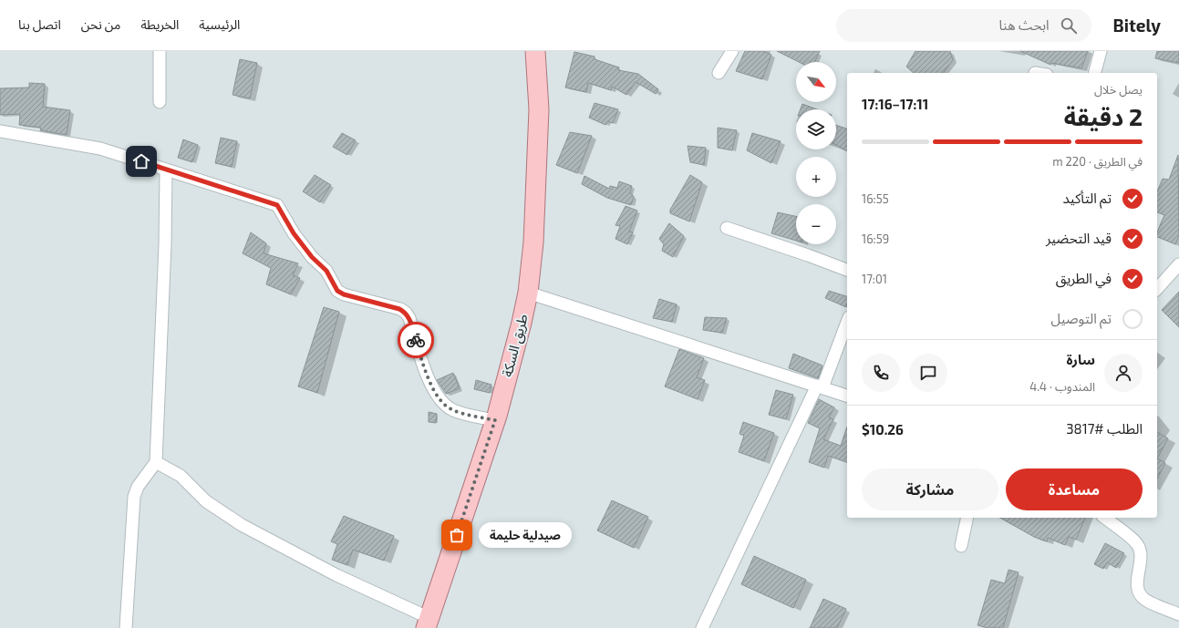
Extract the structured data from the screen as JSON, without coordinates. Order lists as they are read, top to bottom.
{
  "streets": {
    "main road": ["طريق السكة"]
  },
  "places": ["صيدلية حليمة"],
  "north": "bottom right",
  "page": {
    "header": "Bitely",
    "search": "ابحث هنا",
    "nav": [
      "الرئيسية",
      "الخريطة",
      "من نحن",
      "اتصل بنا"
    ],
    "map_buttons": ["+", "−"],
    "heading": ["2 دقيقة", "يصل خلال", "17:11–17:16"],
    "panel": [
      "سارة",
      "المندوب · 4.4",
      "الطلب #3817",
      "$10.26"
    ],
    "bar": "في الطريق · 220 m",
    "list": [
      ["تم التأكيد", "16:55"],
      ["قيد التحضير", "16:59"],
      ["في الطريق", "17:01"],
      "تم التوصيل"
    ],
    "buttons": ["مساعدة", "مشاركة"],
    "bubble": "صيدلية حليمة"
  }
}
